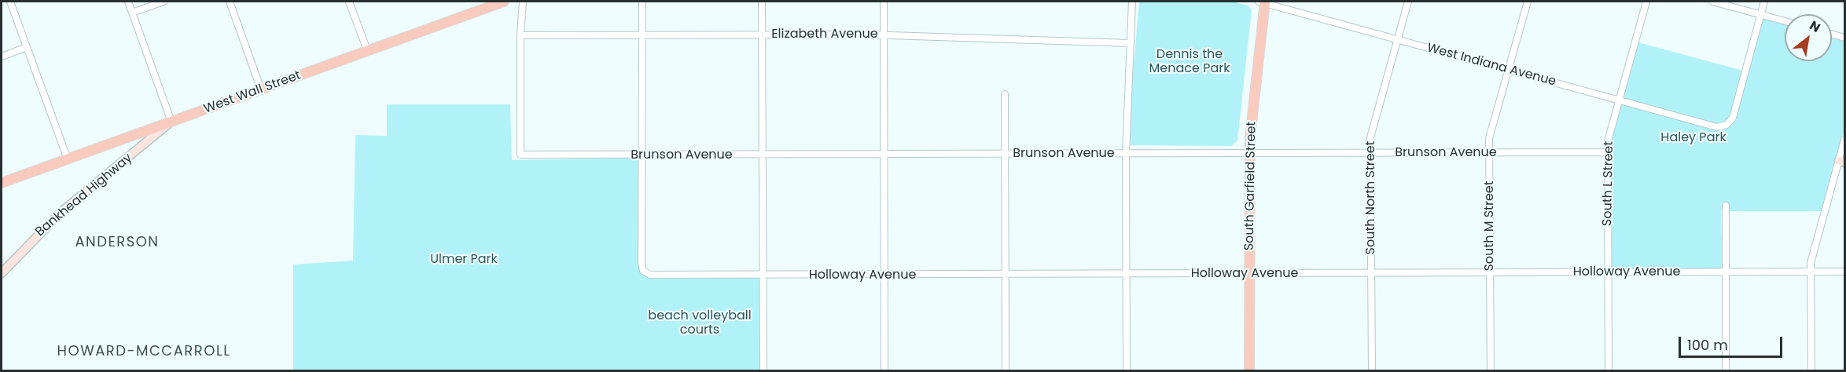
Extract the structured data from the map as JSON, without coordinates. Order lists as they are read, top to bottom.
{
  "streets": {
    "main road": ["West Wall Street", "South Garfield Street"],
    "street": [
      "Elizabeth Avenue",
      "West Indiana Avenue",
      "Brunson Avenue",
      "South L Street",
      "Bankhead Highway",
      "South North Street",
      "South M Street",
      "Holloway Avenue"
    ]
  },
  "crossings": [
    ["Elizabeth Avenue", "Brunson Avenue"],
    ["West Indiana Avenue", "South L Street"],
    ["West Indiana Avenue", "South Garfield Street"],
    ["West Indiana Avenue", "South North Street"],
    ["West Indiana Avenue", "South M Street"],
    ["West Wall Street", "Bankhead Highway"],
    ["Brunson Avenue", "South L Street"],
    ["Brunson Avenue", "South Garfield Street"],
    ["Brunson Avenue", "South North Street"],
    ["Brunson Avenue", "South M Street"],
    ["Brunson Avenue", "Holloway Avenue"],
    ["South L Street", "Holloway Avenue"],
    ["South Garfield Street", "Holloway Avenue"],
    ["South North Street", "Holloway Avenue"],
    ["South M Street", "Holloway Avenue"]
  ],
  "districts": ["ANDERSON", "HOWARD-MCCARROLL"],
  "parks": [
    "Dennis the Menace Park",
    "Haley Park",
    "Ulmer Park",
    "beach volleyball courts"
  ],
  "scale_bar": "100 m",
  "north": "top right"
}
